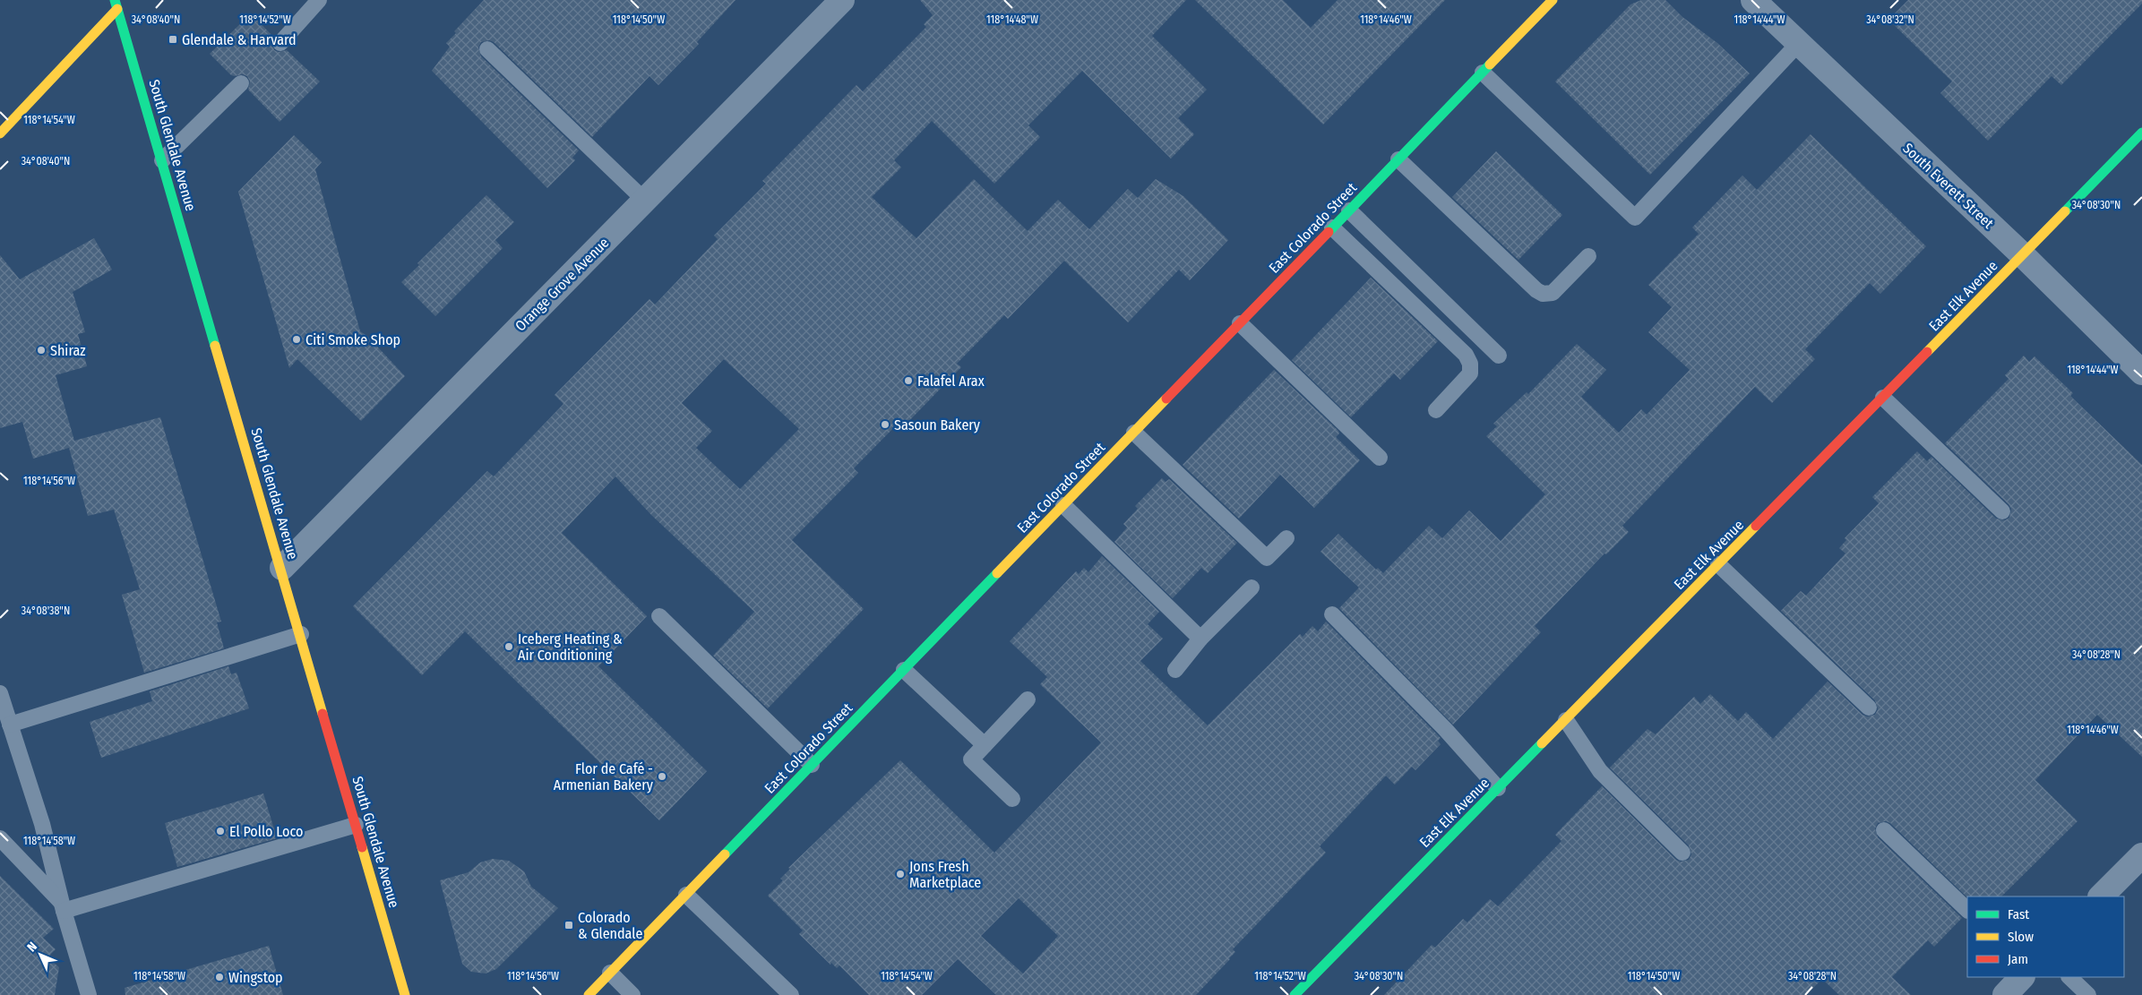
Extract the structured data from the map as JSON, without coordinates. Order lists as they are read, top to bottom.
{
  "streets": {
    "main road": ["South Glendale Avenue", "East Colorado Street", "East Elk Avenue"],
    "street": ["South Everett Street", "Orange Grove Avenue"]
  },
  "crossings": [
    ["South Glendale Avenue", "Orange Grove Avenue"],
    ["South Everett Street", "East Elk Avenue"]
  ],
  "places": {
    "transit": ["Glendale & Harvard", "Colorado & Glendale"],
    "other": [
      "Citi Smoke Shop",
      "Shiraz",
      "Falafel Arax",
      "Sasoun Bakery",
      "Iceberg Heating & Air Conditioning",
      "Flor de Café - Armenian Bakery",
      "El Pollo Loco",
      "Jons Fresh Marketplace",
      "Wingstop"
    ]
  },
  "legend": ["Fast", "Slow", "Jam"],
  "north": "top left",
  "coordinates": [
    "118°14'52\"W",
    "118°14'50\"W",
    "118°14'48\"W",
    "118°14'46\"W",
    "118°14'44\"W",
    "34°08'40\"N",
    "34°08'32\"N",
    "118°14'54\"W",
    "34°08'30\"N",
    "118°14'56\"W",
    "34°08'38\"N",
    "34°08'28\"N",
    "118°14'58\"W"
  ]
}
